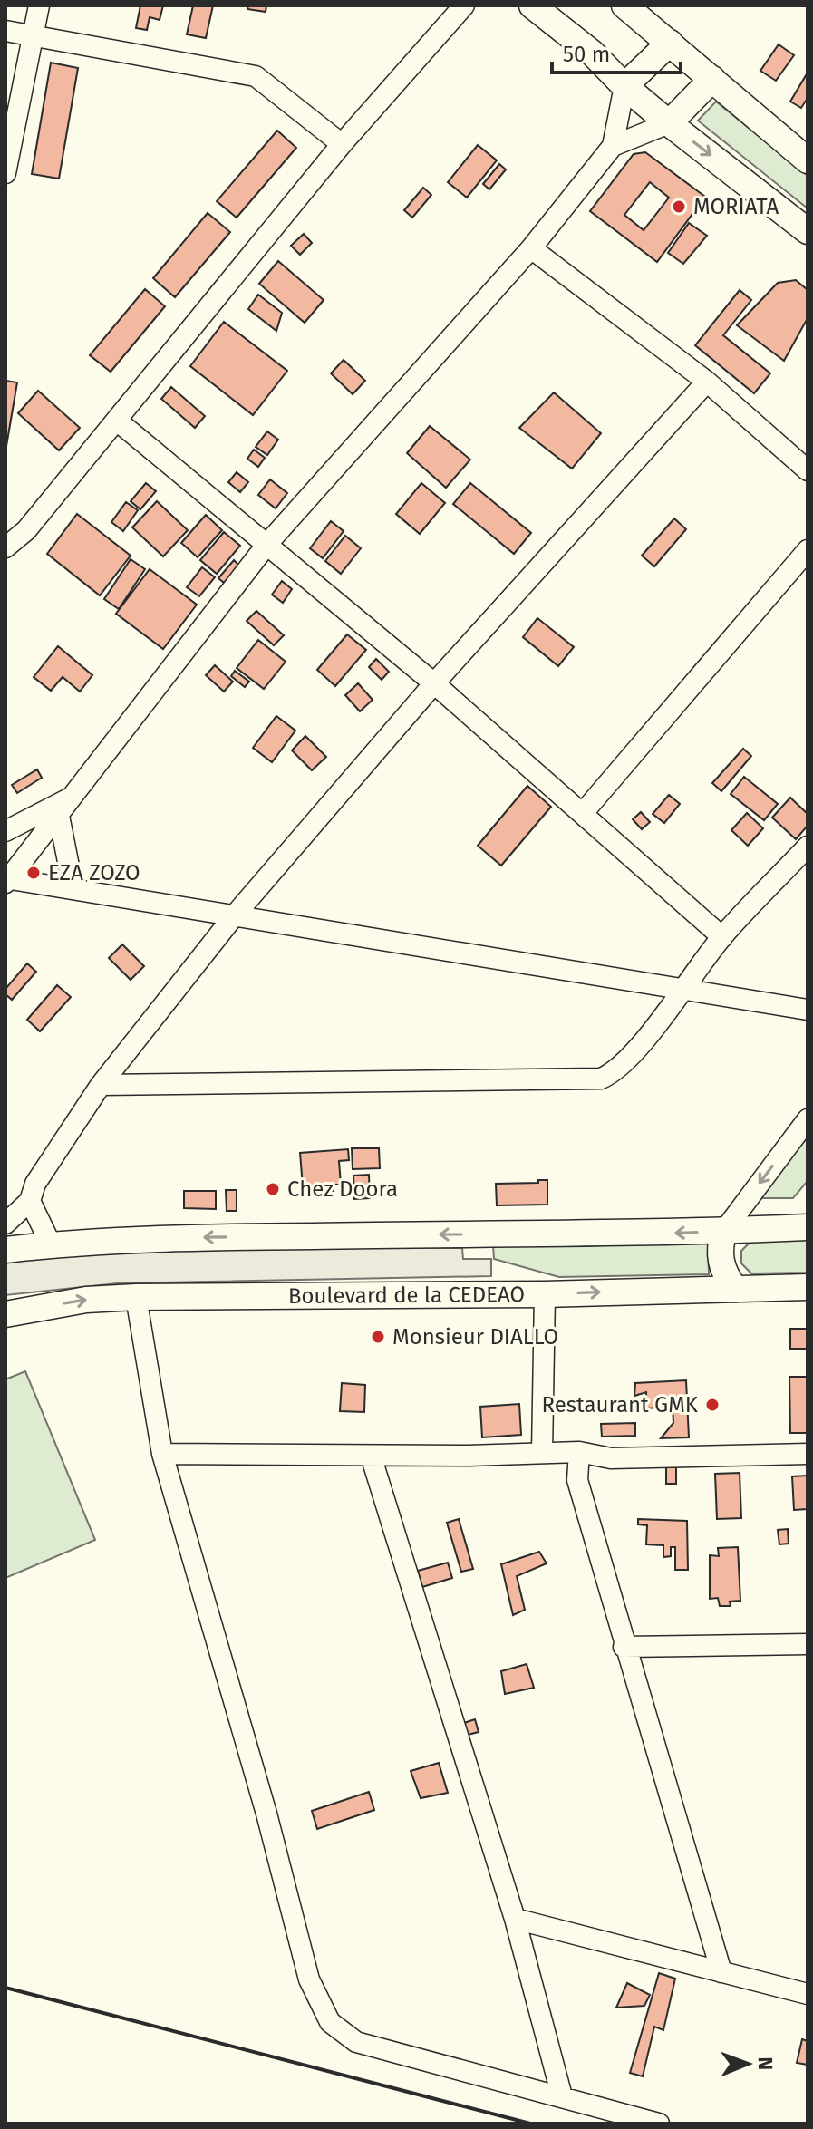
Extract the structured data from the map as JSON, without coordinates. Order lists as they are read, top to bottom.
{
  "streets": {
    "main road": ["Boulevard de la CEDEAO"]
  },
  "places": [
    "MORIATA",
    "EZA ZOZO",
    "Chez Doora",
    "Monsieur DIALLO",
    "Restaurant GMK"
  ],
  "scale_bar": "50 m",
  "north": "right"
}
